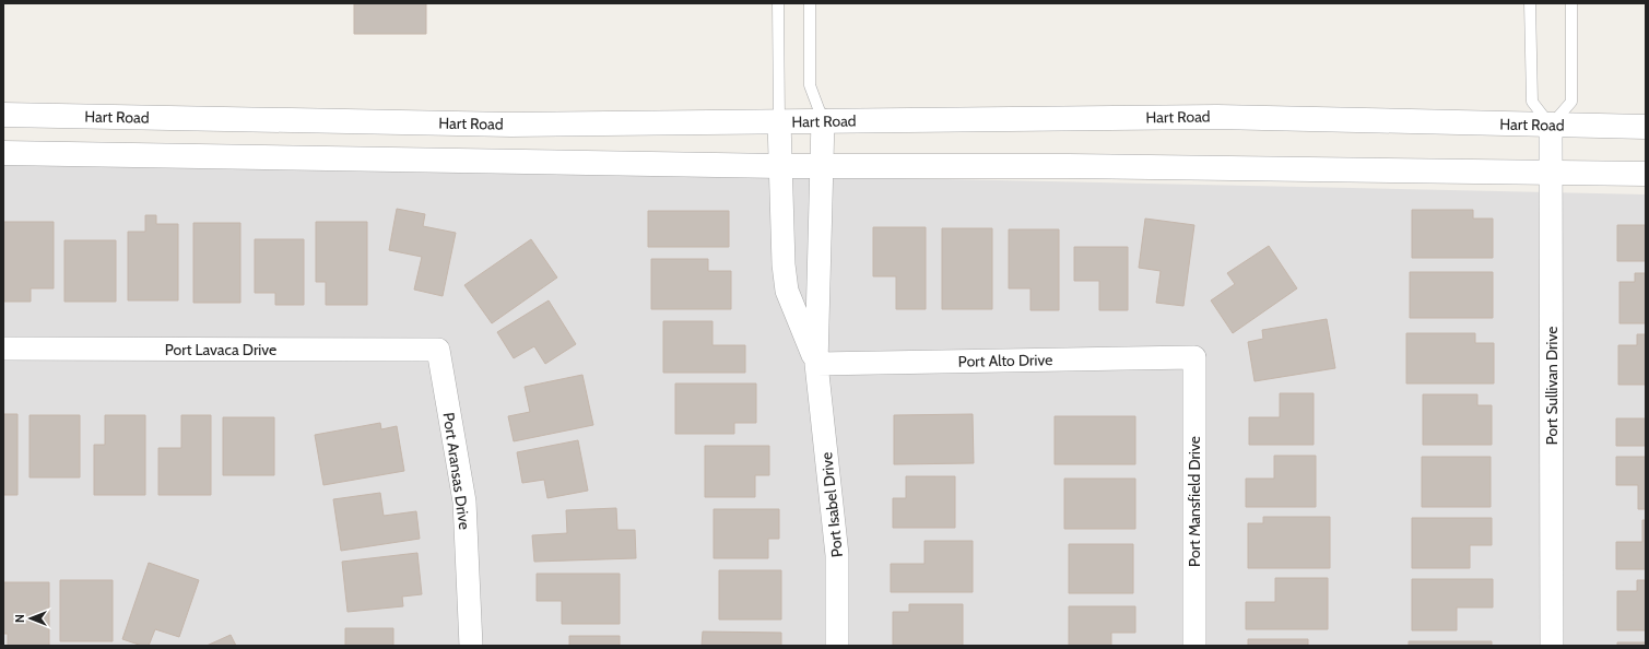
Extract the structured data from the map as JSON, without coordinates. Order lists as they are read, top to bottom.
{
  "streets": {
    "street": [
      "Hart Road",
      "Port Lavaca Drive",
      "Port Alto Drive",
      "Port Sullivan Drive",
      "Port Aransas Drive",
      "Port Mansfield Drive",
      "Port Isabel Drive"
    ]
  },
  "crossings": [
    ["Hart Road", "Port Sullivan Drive"],
    ["Hart Road", "Port Isabel Drive"],
    ["Port Lavaca Drive", "Port Aransas Drive"],
    ["Port Alto Drive", "Port Mansfield Drive"],
    ["Port Alto Drive", "Port Isabel Drive"]
  ],
  "north": "left"
}
